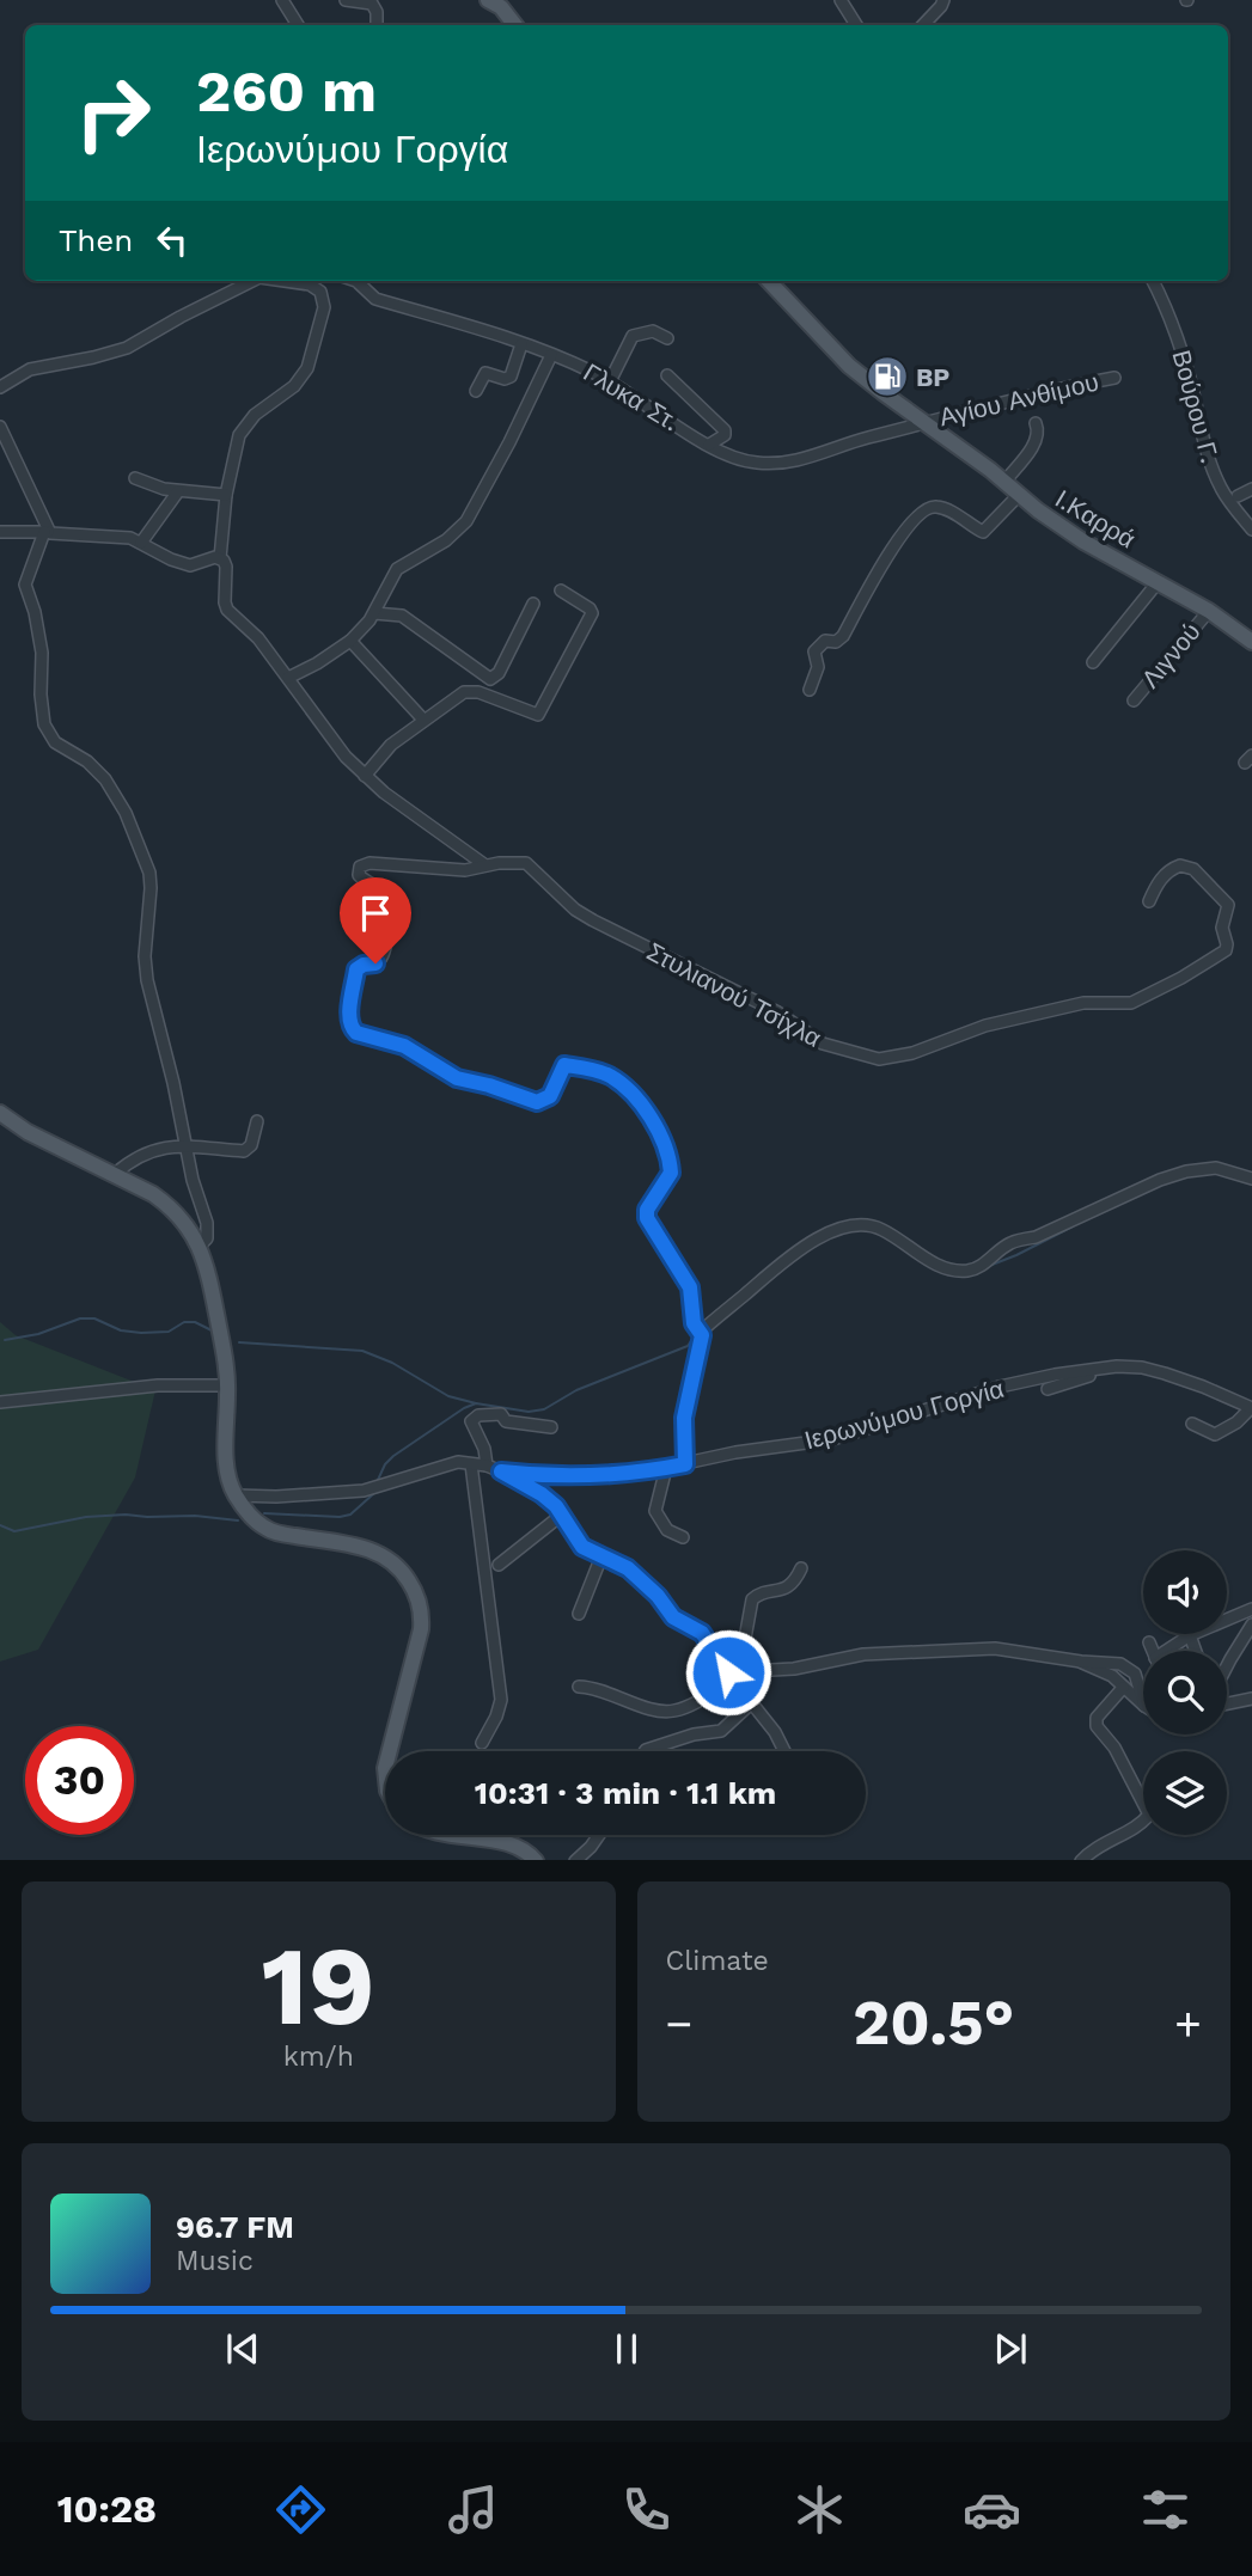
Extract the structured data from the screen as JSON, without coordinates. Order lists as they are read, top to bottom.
{
  "streets": {
    "main road": ["Ι.Καρρά"],
    "street": [
      "Γλυκα Στ.",
      "Αγίου Ανθίμου",
      "Βούρου Γ.",
      "Λιγνού",
      "Στυλιανού Τσίχλα",
      "Ιερωνύμου Γοργία"
    ]
  },
  "crossings": [
    ["Γλυκα Στ.", "Αγίου Ανθίμου"],
    ["Γλυκα Στ.", "Ι.Καρρά"],
    ["Αγίου Ανθίμου", "Ι.Καρρά"],
    ["Ι.Καρρά", "Λιγνού"]
  ],
  "places": {
    "fuel station": ["BP"]
  },
  "page": {
    "turn": ["260 m", "Ιερωνύμου Γοργία"],
    "then": "Then",
    "limit": "30",
    "trip": "10:31 · 3 min · 1.1 km",
    "tile": [
      ["19", "km/h"],
      "Climate"
    ],
    "heat": ["−", "20.5°", "+"],
    "song": ["96.7 FM", "Music"],
    "tabs": "10:28"
  }
}
